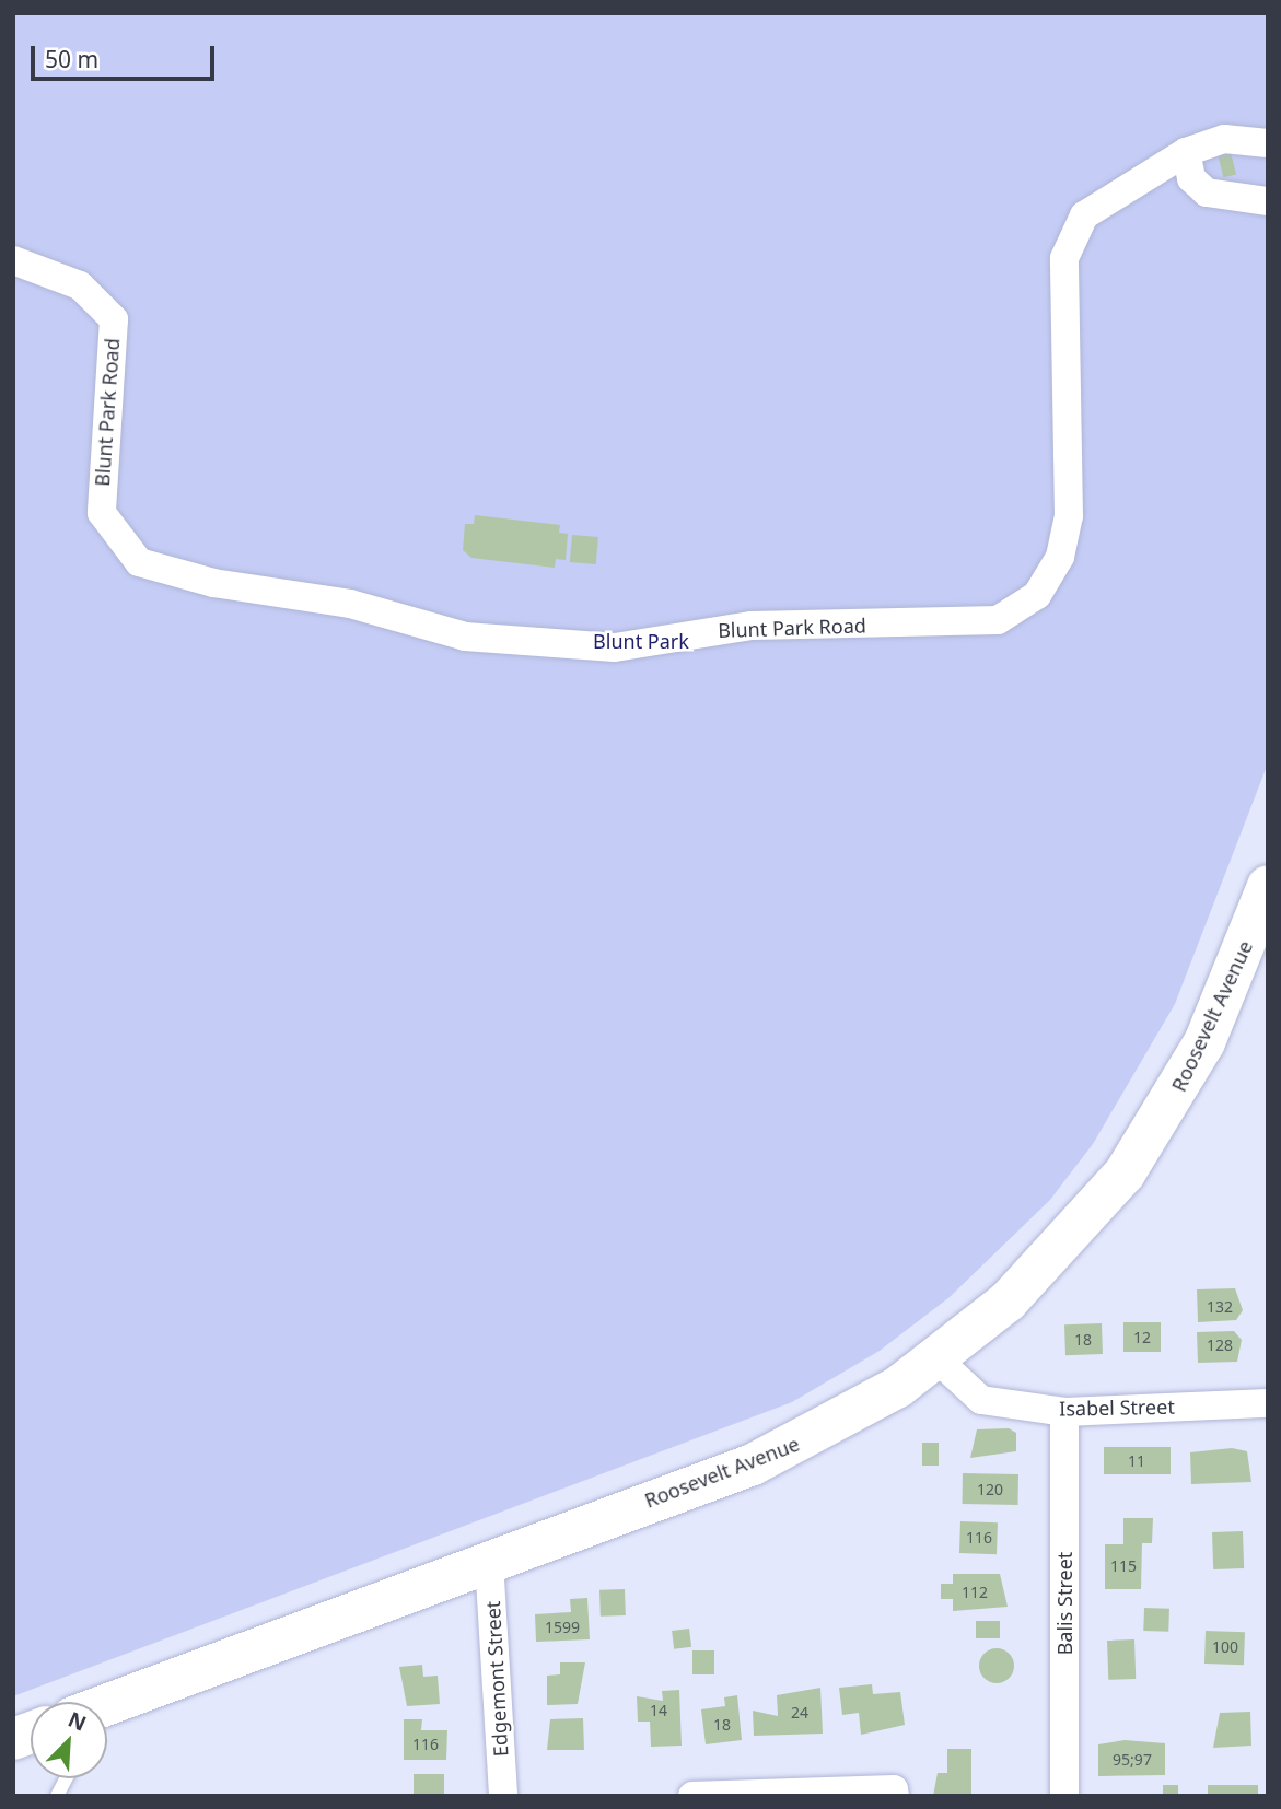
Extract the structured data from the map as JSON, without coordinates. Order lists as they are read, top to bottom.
{
  "streets": {
    "main road": ["Roosevelt Avenue"],
    "street": [
      "Blunt Park Road",
      "Isabel Street",
      "Balis Street",
      "Edgemont Street"
    ]
  },
  "crossings": [
    ["Roosevelt Avenue", "Isabel Street"],
    ["Roosevelt Avenue", "Edgemont Street"],
    ["Isabel Street", "Balis Street"]
  ],
  "parks": ["Blunt Park"],
  "house_numbers": [
    "132",
    "12",
    "18",
    "128",
    "11",
    "120",
    "116",
    "115",
    "112",
    "1599",
    "100",
    "14",
    "24",
    "18",
    "116",
    "95;97"
  ],
  "scale_bar": "50 m",
  "north": "top right"
}
